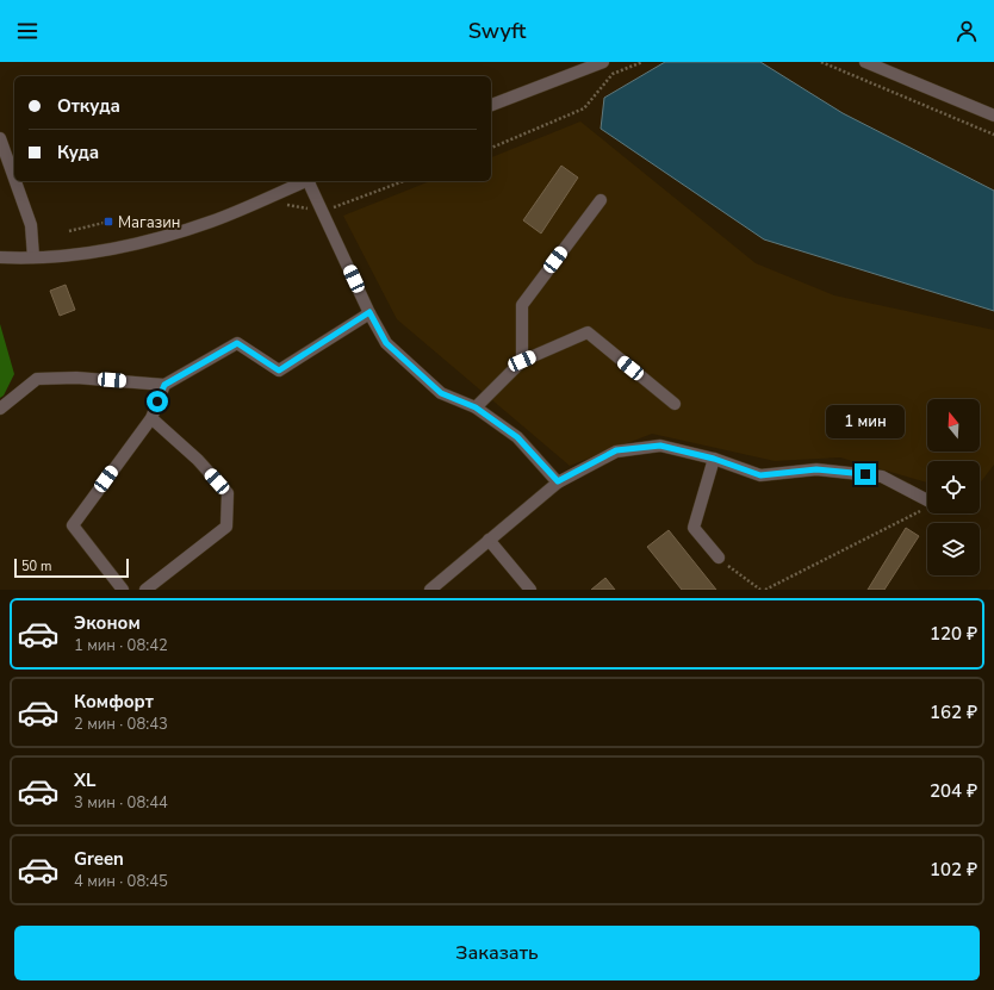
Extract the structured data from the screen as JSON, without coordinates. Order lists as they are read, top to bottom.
{
  "places": {
    "transit": ["Магазин"]
  },
  "scale_bar": "50 m",
  "north": "top",
  "page": {
    "header": "Swyft",
    "banner": ["Откуда", "Куда"],
    "bubble": "1 мин",
    "scale": "50 m",
    "list": [
      {
        "name": "Эконом",
        "note": "1 мин · 08:42",
        "value": "120 ₽"
      },
      {
        "name": "Комфорт",
        "note": "2 мин · 08:43",
        "value": "162 ₽"
      },
      {
        "name": "XL",
        "note": "3 мин · 08:44",
        "value": "204 ₽"
      },
      {
        "name": "Green",
        "note": "4 мин · 08:45",
        "value": "102 ₽"
      }
    ],
    "buttons": "Заказать"
  }
}
